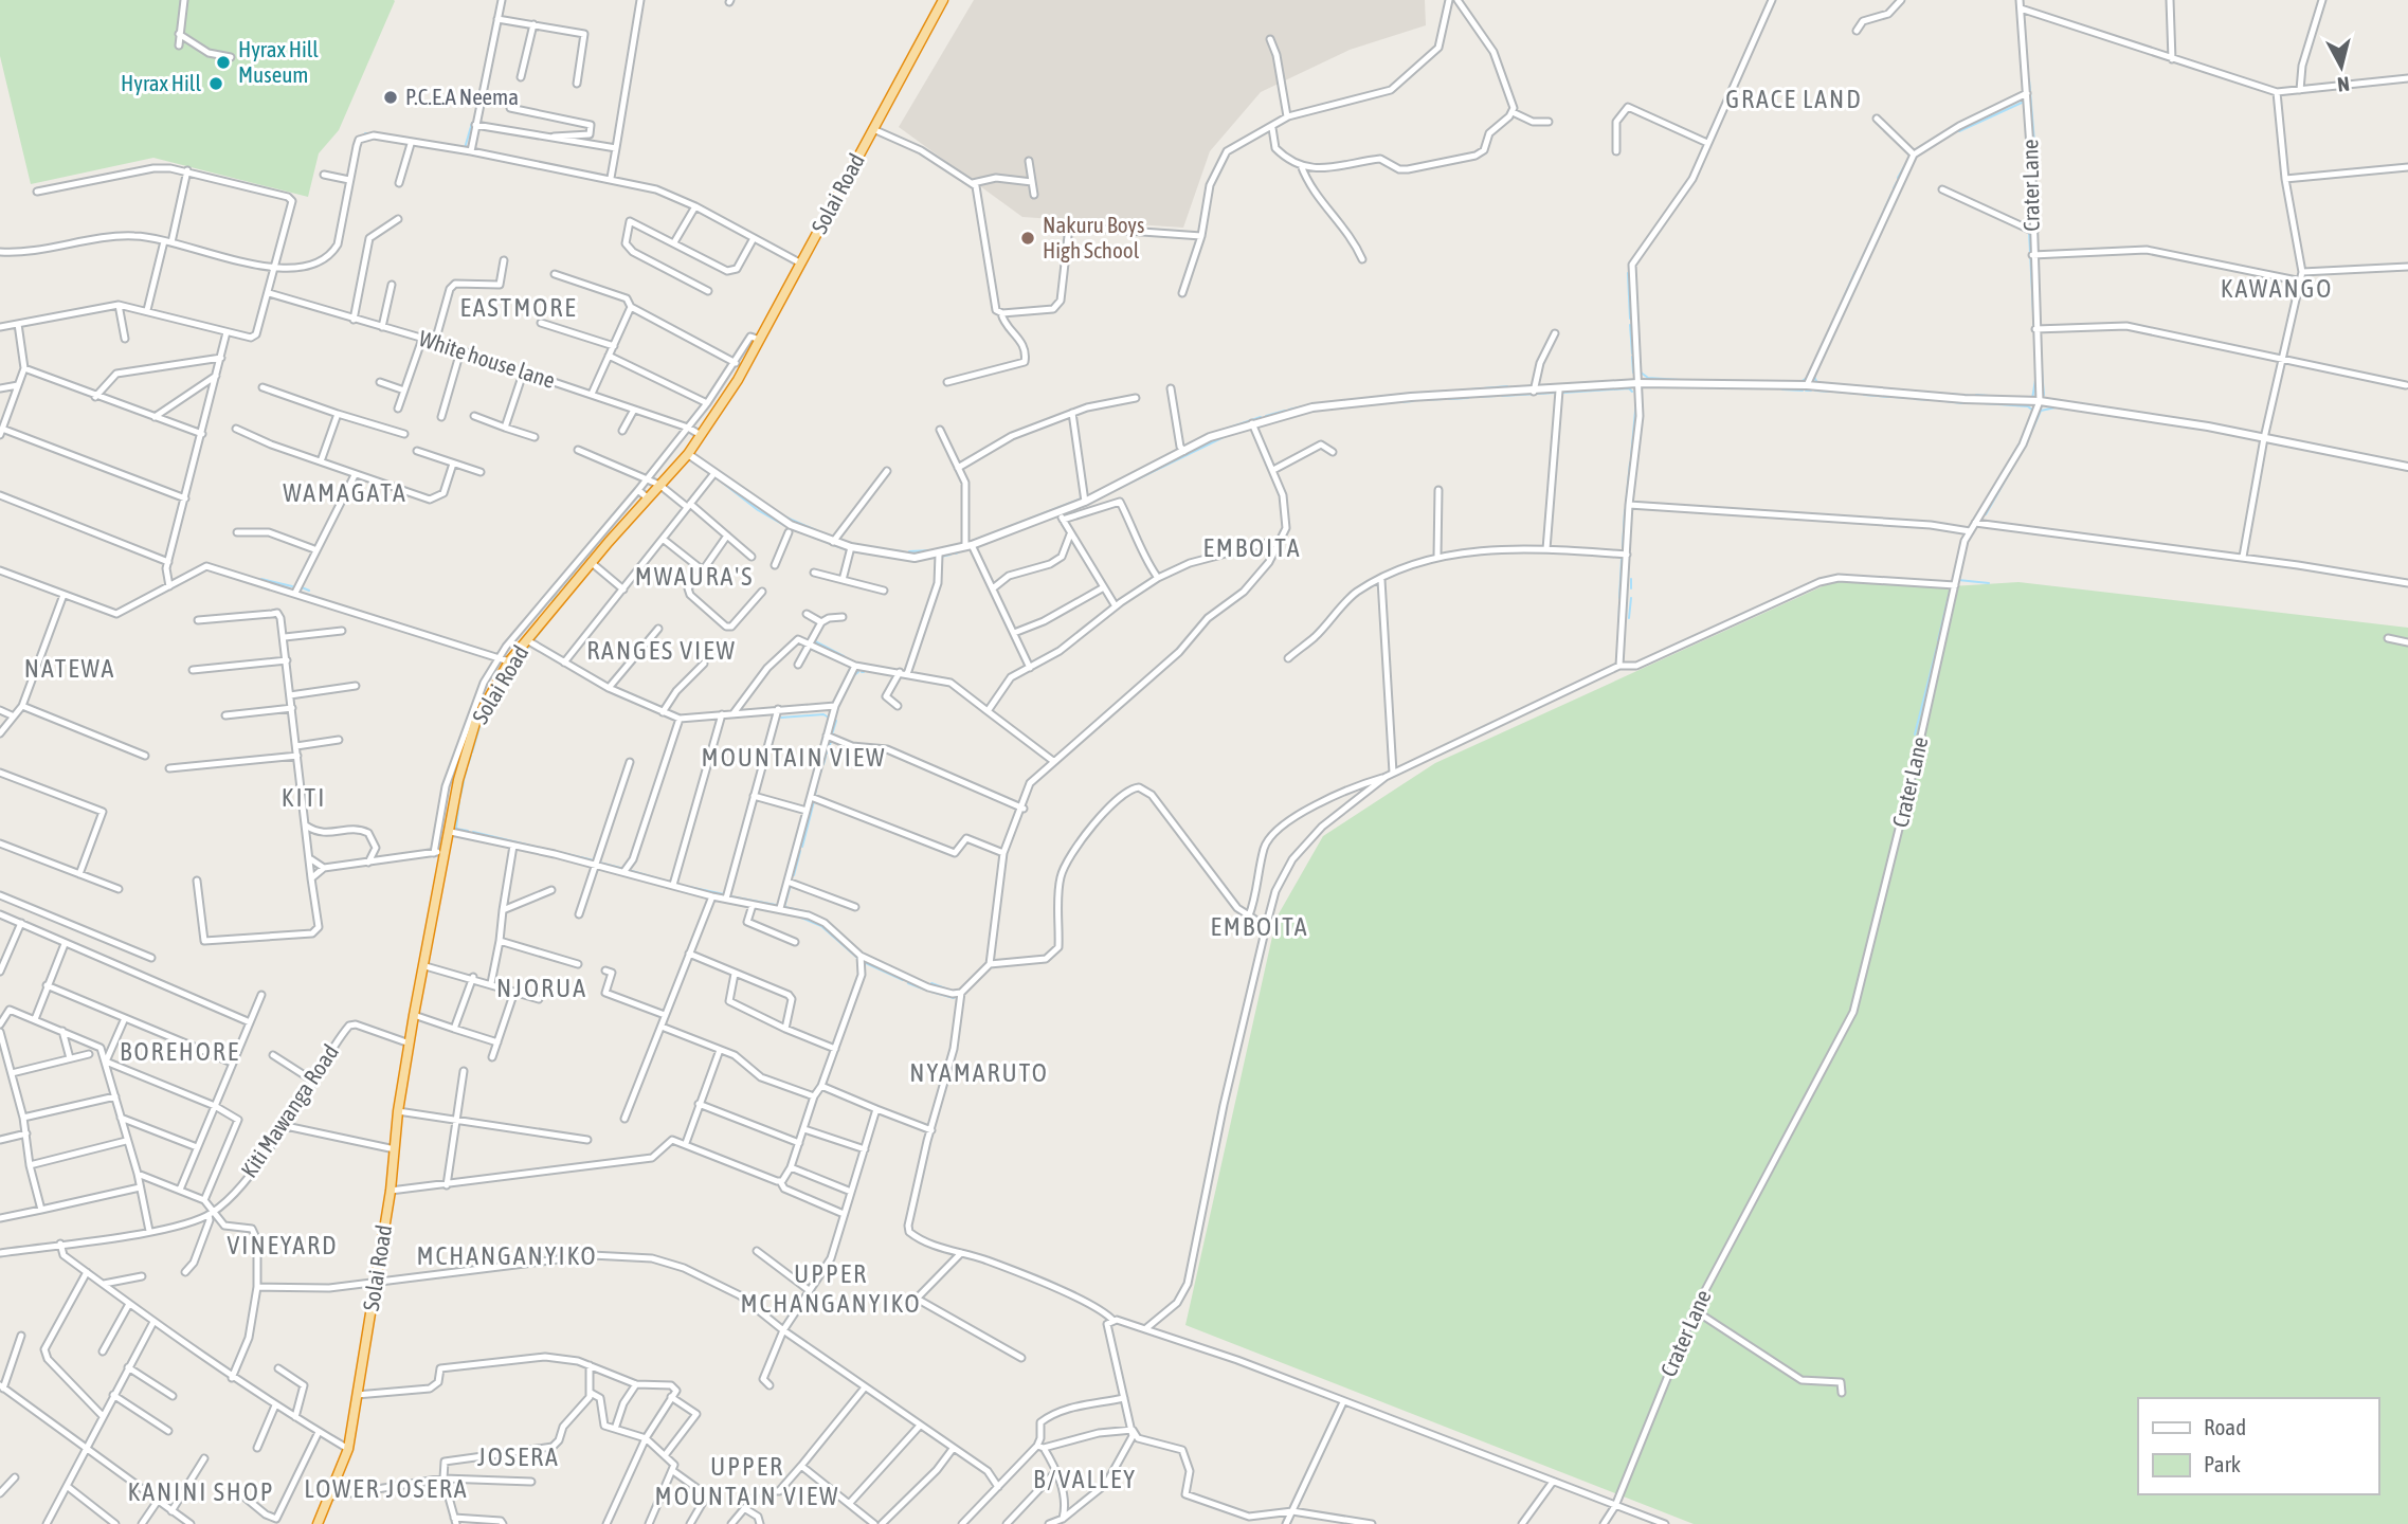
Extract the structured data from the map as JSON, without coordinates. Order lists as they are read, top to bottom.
{
  "streets": {
    "highway": ["Solai Road"],
    "street": ["Crater Lane", "White house lane", "Kiti Mawanga Road"]
  },
  "crossings": [
    ["Solai Road", "White house lane"],
    ["Solai Road", "Kiti Mawanga Road"]
  ],
  "districts": [
    "GRACE LAND",
    "KAWANGO",
    "EASTMORE",
    "WAMAGATA",
    "EMBOITA",
    "MWAURA'S",
    "RANGES VIEW",
    "NATEWA",
    "MOUNTAIN VIEW",
    "KITI",
    "EMBOITA",
    "NJORUA",
    "BOREHORE",
    "NYAMARUTO",
    "VINEYARD",
    "MCHANGANYIKO",
    "UPPER MCHANGANYIKO",
    "JOSERA",
    "UPPER MOUNTAIN VIEW",
    "B/VALLEY",
    "LOWER JOSERA",
    "KANINI SHOP"
  ],
  "places": [
    "Hyrax Hill Museum",
    "Hyrax Hill",
    "P.C.E.A Neema",
    "Nakuru Boys High School"
  ],
  "legend": ["Road", "Park"],
  "north": "bottom"
}
